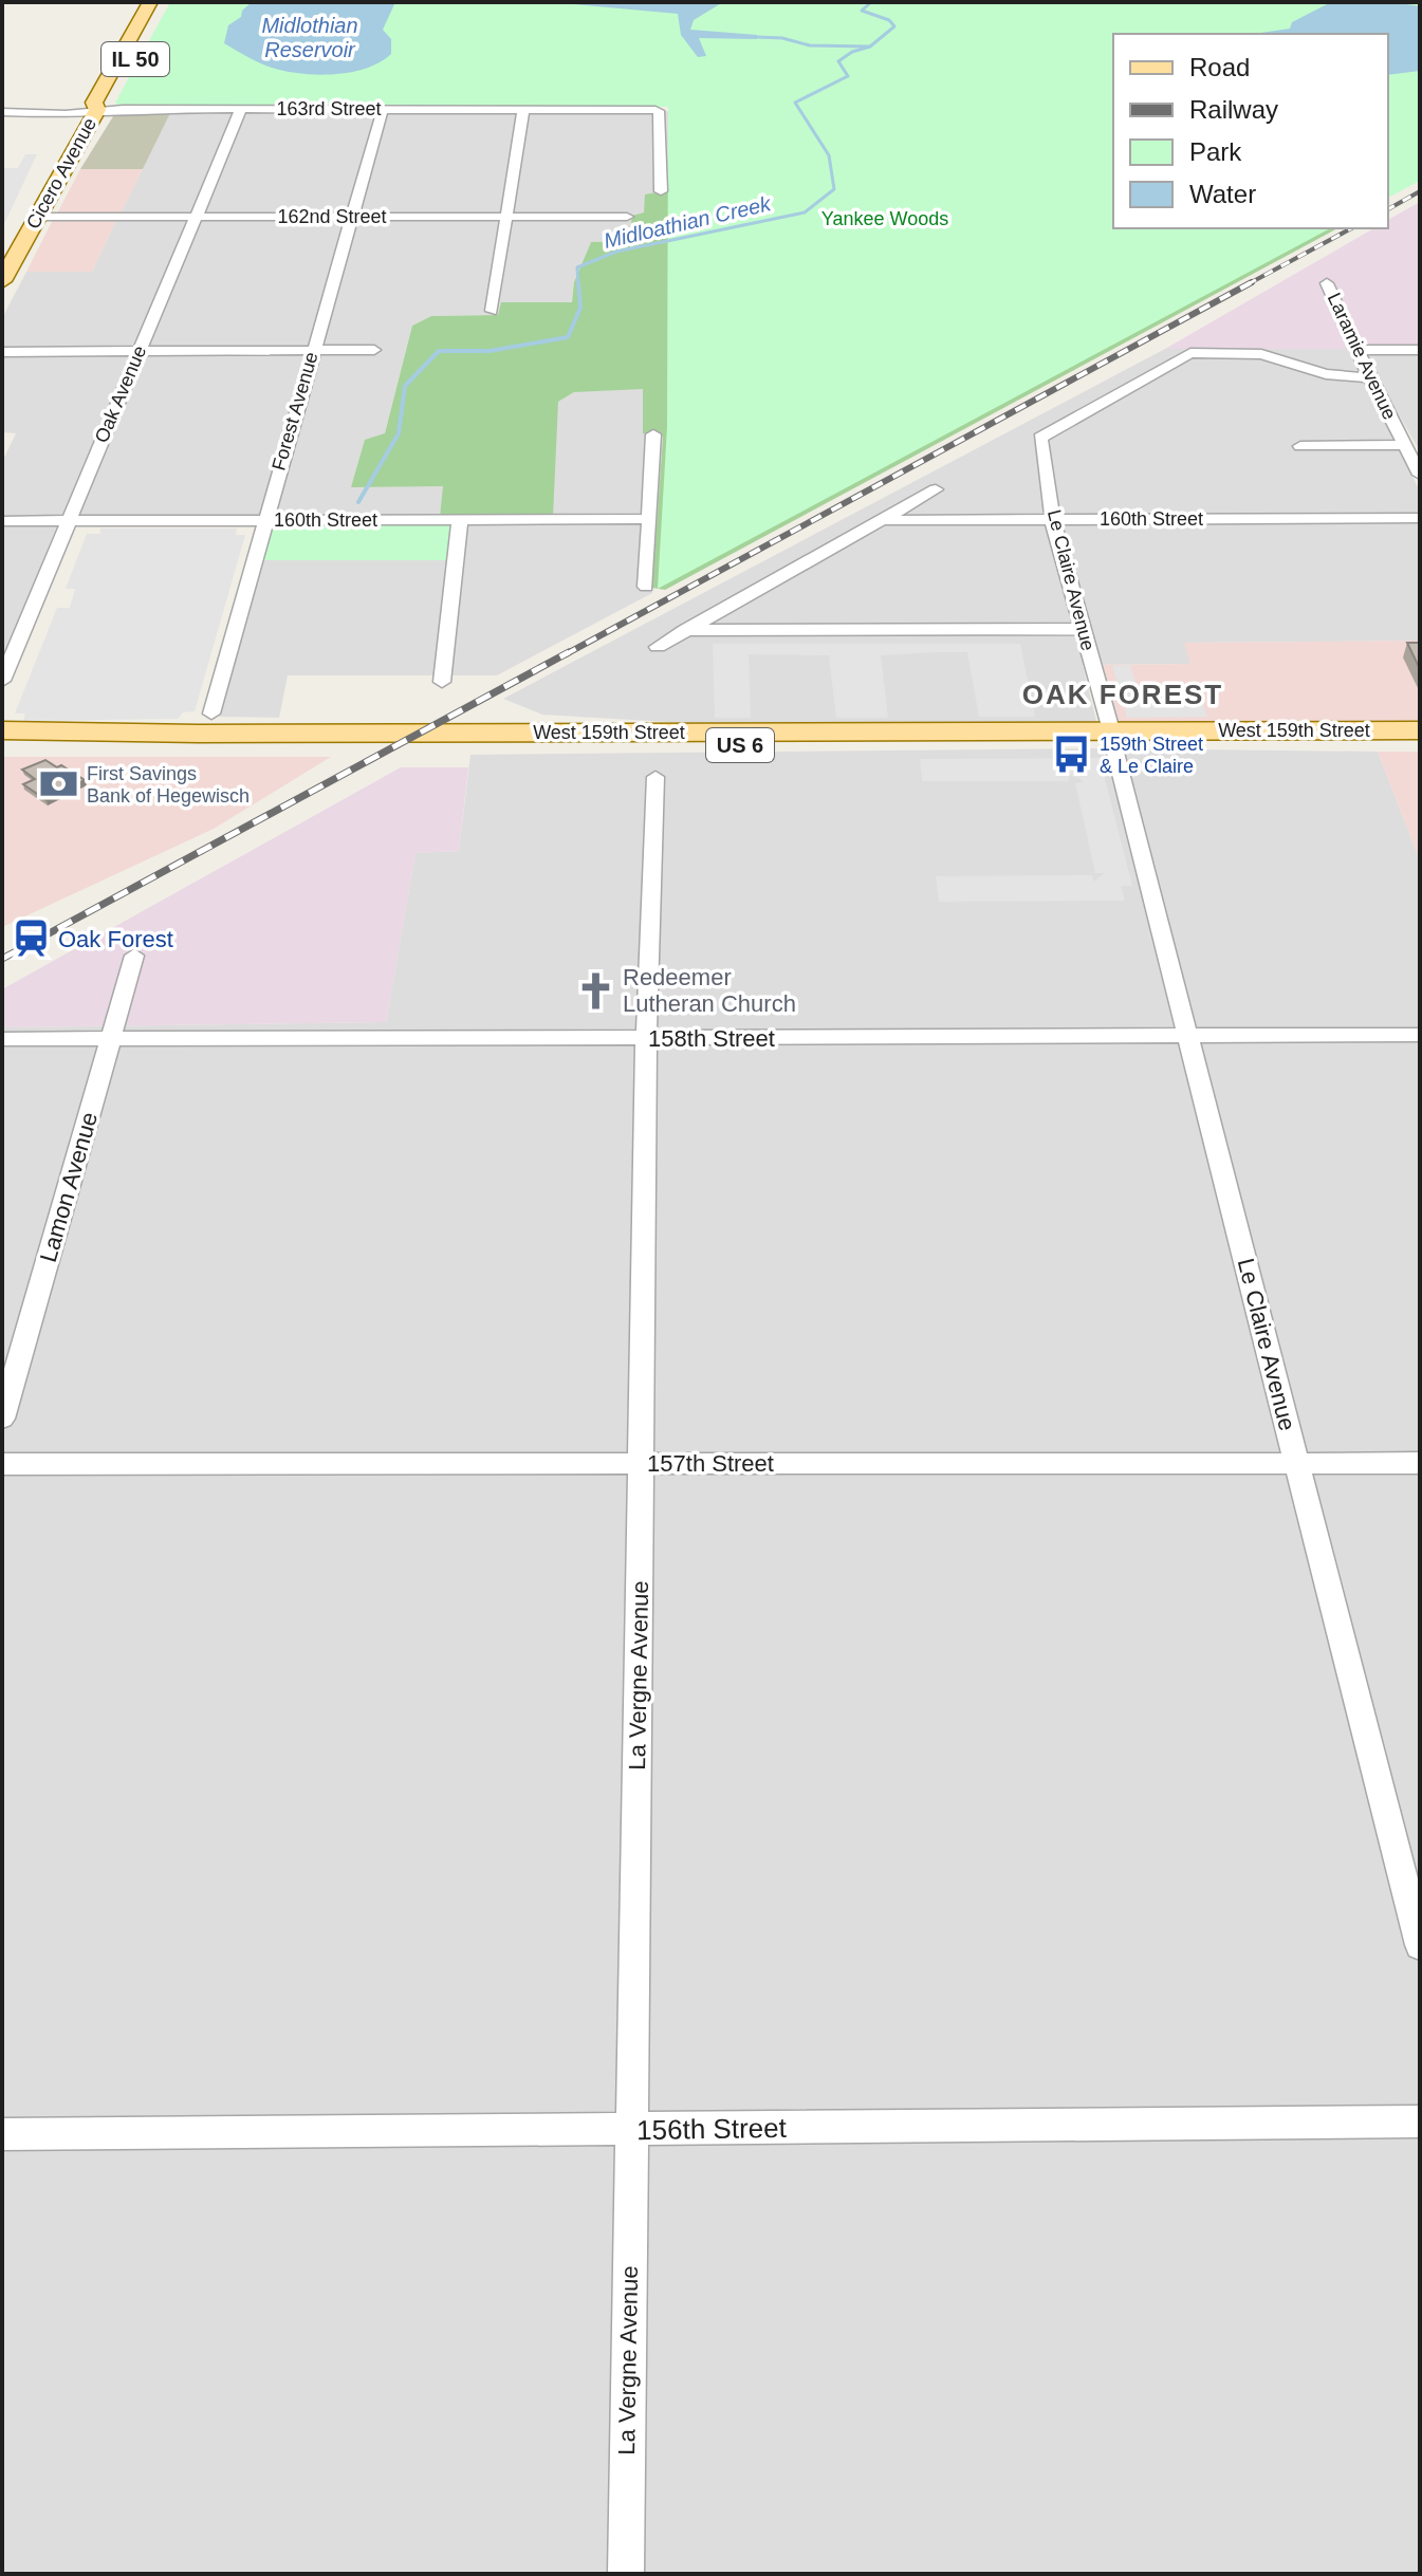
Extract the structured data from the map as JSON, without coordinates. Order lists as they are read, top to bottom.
{
  "streets": {
    "main road": [
      "IL 50",
      "Cicero Avenue",
      "West 159th Street",
      "US 6"
    ],
    "street": [
      "163rd Street",
      "162nd Street",
      "Laramie Avenue",
      "Oak Avenue",
      "Forest Avenue",
      "160th Street",
      "Le Claire Avenue",
      "158th Street",
      "Lamon Avenue",
      "157th Street",
      "La Vergne Avenue",
      "156th Street"
    ]
  },
  "crossings": [
    ["163rd Street", "Cicero Avenue"],
    ["163rd Street", "Oak Avenue"],
    ["163rd Street", "Forest Avenue"],
    ["Cicero Avenue", "162nd Street"],
    ["162nd Street", "Oak Avenue"],
    ["162nd Street", "Forest Avenue"],
    ["Laramie Avenue", "Le Claire Avenue"],
    ["Oak Avenue", "160th Street"],
    ["Forest Avenue", "160th Street"],
    ["160th Street", "Le Claire Avenue"],
    ["Le Claire Avenue", "West 159th Street"],
    ["Le Claire Avenue", "158th Street"],
    ["Le Claire Avenue", "157th Street"],
    ["158th Street", "Lamon Avenue"],
    ["158th Street", "La Vergne Avenue"],
    ["157th Street", "La Vergne Avenue"],
    ["La Vergne Avenue", "156th Street"]
  ],
  "districts": ["OAK FOREST"],
  "water": ["Midlothian Reservoir", "Midloathian Creek"],
  "parks": ["Yankee Woods"],
  "places": {
    "bus stop": ["159th Street & Le Claire"],
    "bank": ["First Savings Bank of Hegewisch"],
    "station": ["Oak Forest"],
    "church": ["Redeemer Lutheran Church"]
  },
  "legend": [
    "Road",
    "Railway",
    "Park",
    "Water"
  ]
}
